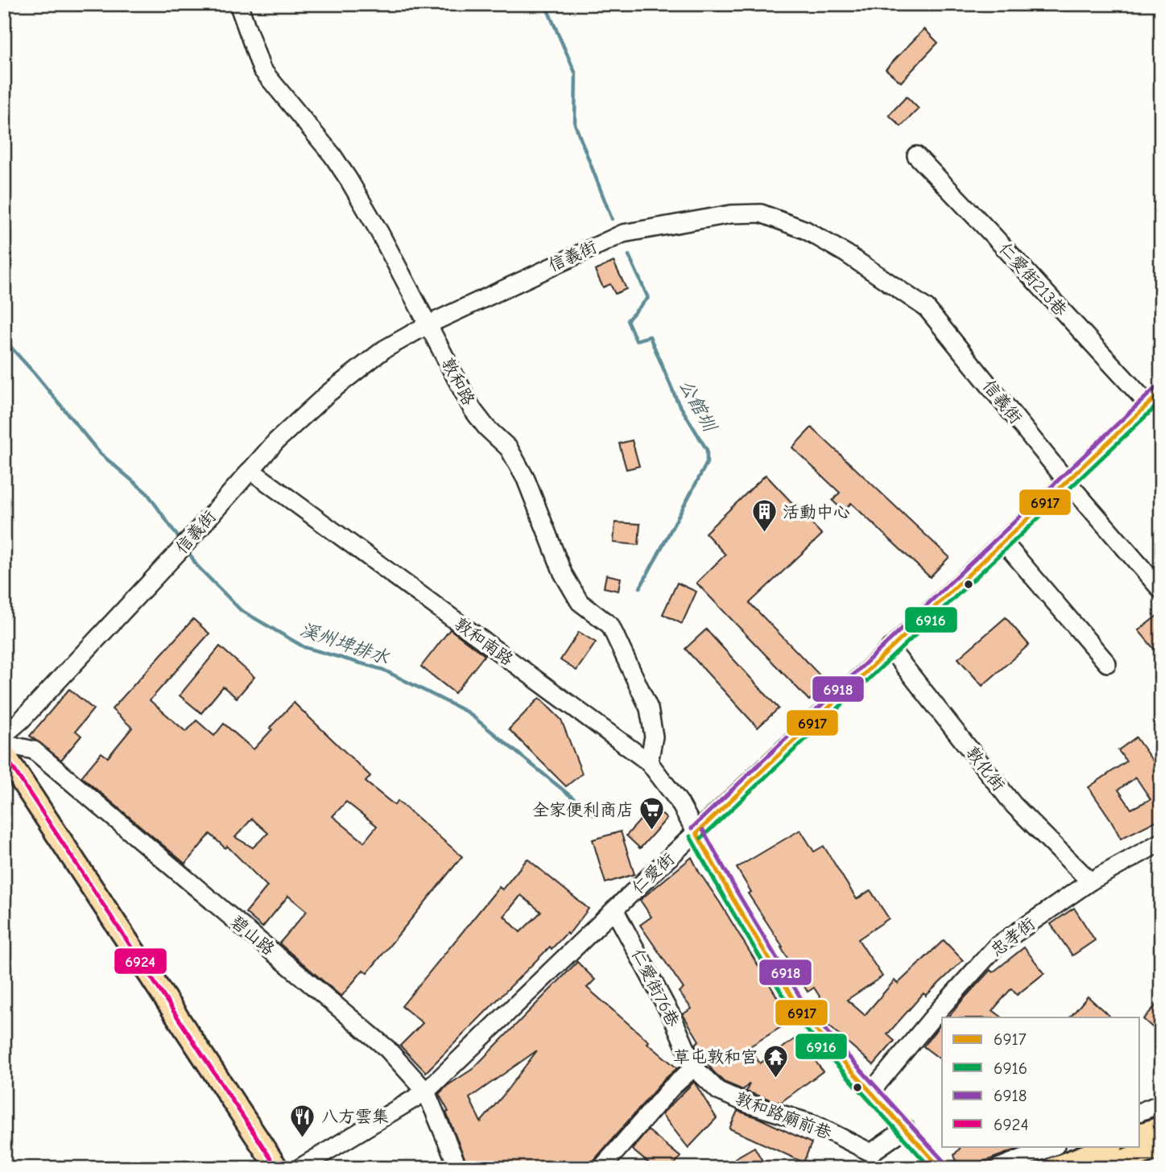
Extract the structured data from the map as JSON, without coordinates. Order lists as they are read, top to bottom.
{
  "streets": {
    "street": [
      "信義街",
      "仁愛街213巷",
      "敦和路",
      "敦和南路",
      "敦化街",
      "仁愛街",
      "碧山路",
      "忠孝街",
      "仁愛街76巷",
      "敦和路廟前巷"
    ]
  },
  "crossings": [
    ["信義街", "敦和路"],
    ["信義街", "敦和南路"],
    ["信義街", "仁愛街"],
    ["仁愛街213巷", "仁愛街"],
    ["敦和路", "敦和南路"],
    ["敦和南路", "仁愛街"],
    ["敦化街", "仁愛街"],
    ["敦化街", "忠孝街"],
    ["仁愛街", "碧山路"],
    ["仁愛街", "仁愛街76巷"],
    ["仁愛街76巷", "敦和路廟前巷"]
  ],
  "water": ["公館圳", "溪州埤排水"],
  "places": {
    "building": ["活動中心"],
    "supermarket": ["全家便利商店"],
    "temple": ["草屯敦和宮"],
    "restaurant": ["八方雲集"]
  },
  "lines": [
    "transit line 6918",
    "transit line 6917",
    "transit line 6916",
    "transit line 6924"
  ],
  "legend": [
    "6917",
    "6916",
    "6918",
    "6924"
  ]
}
